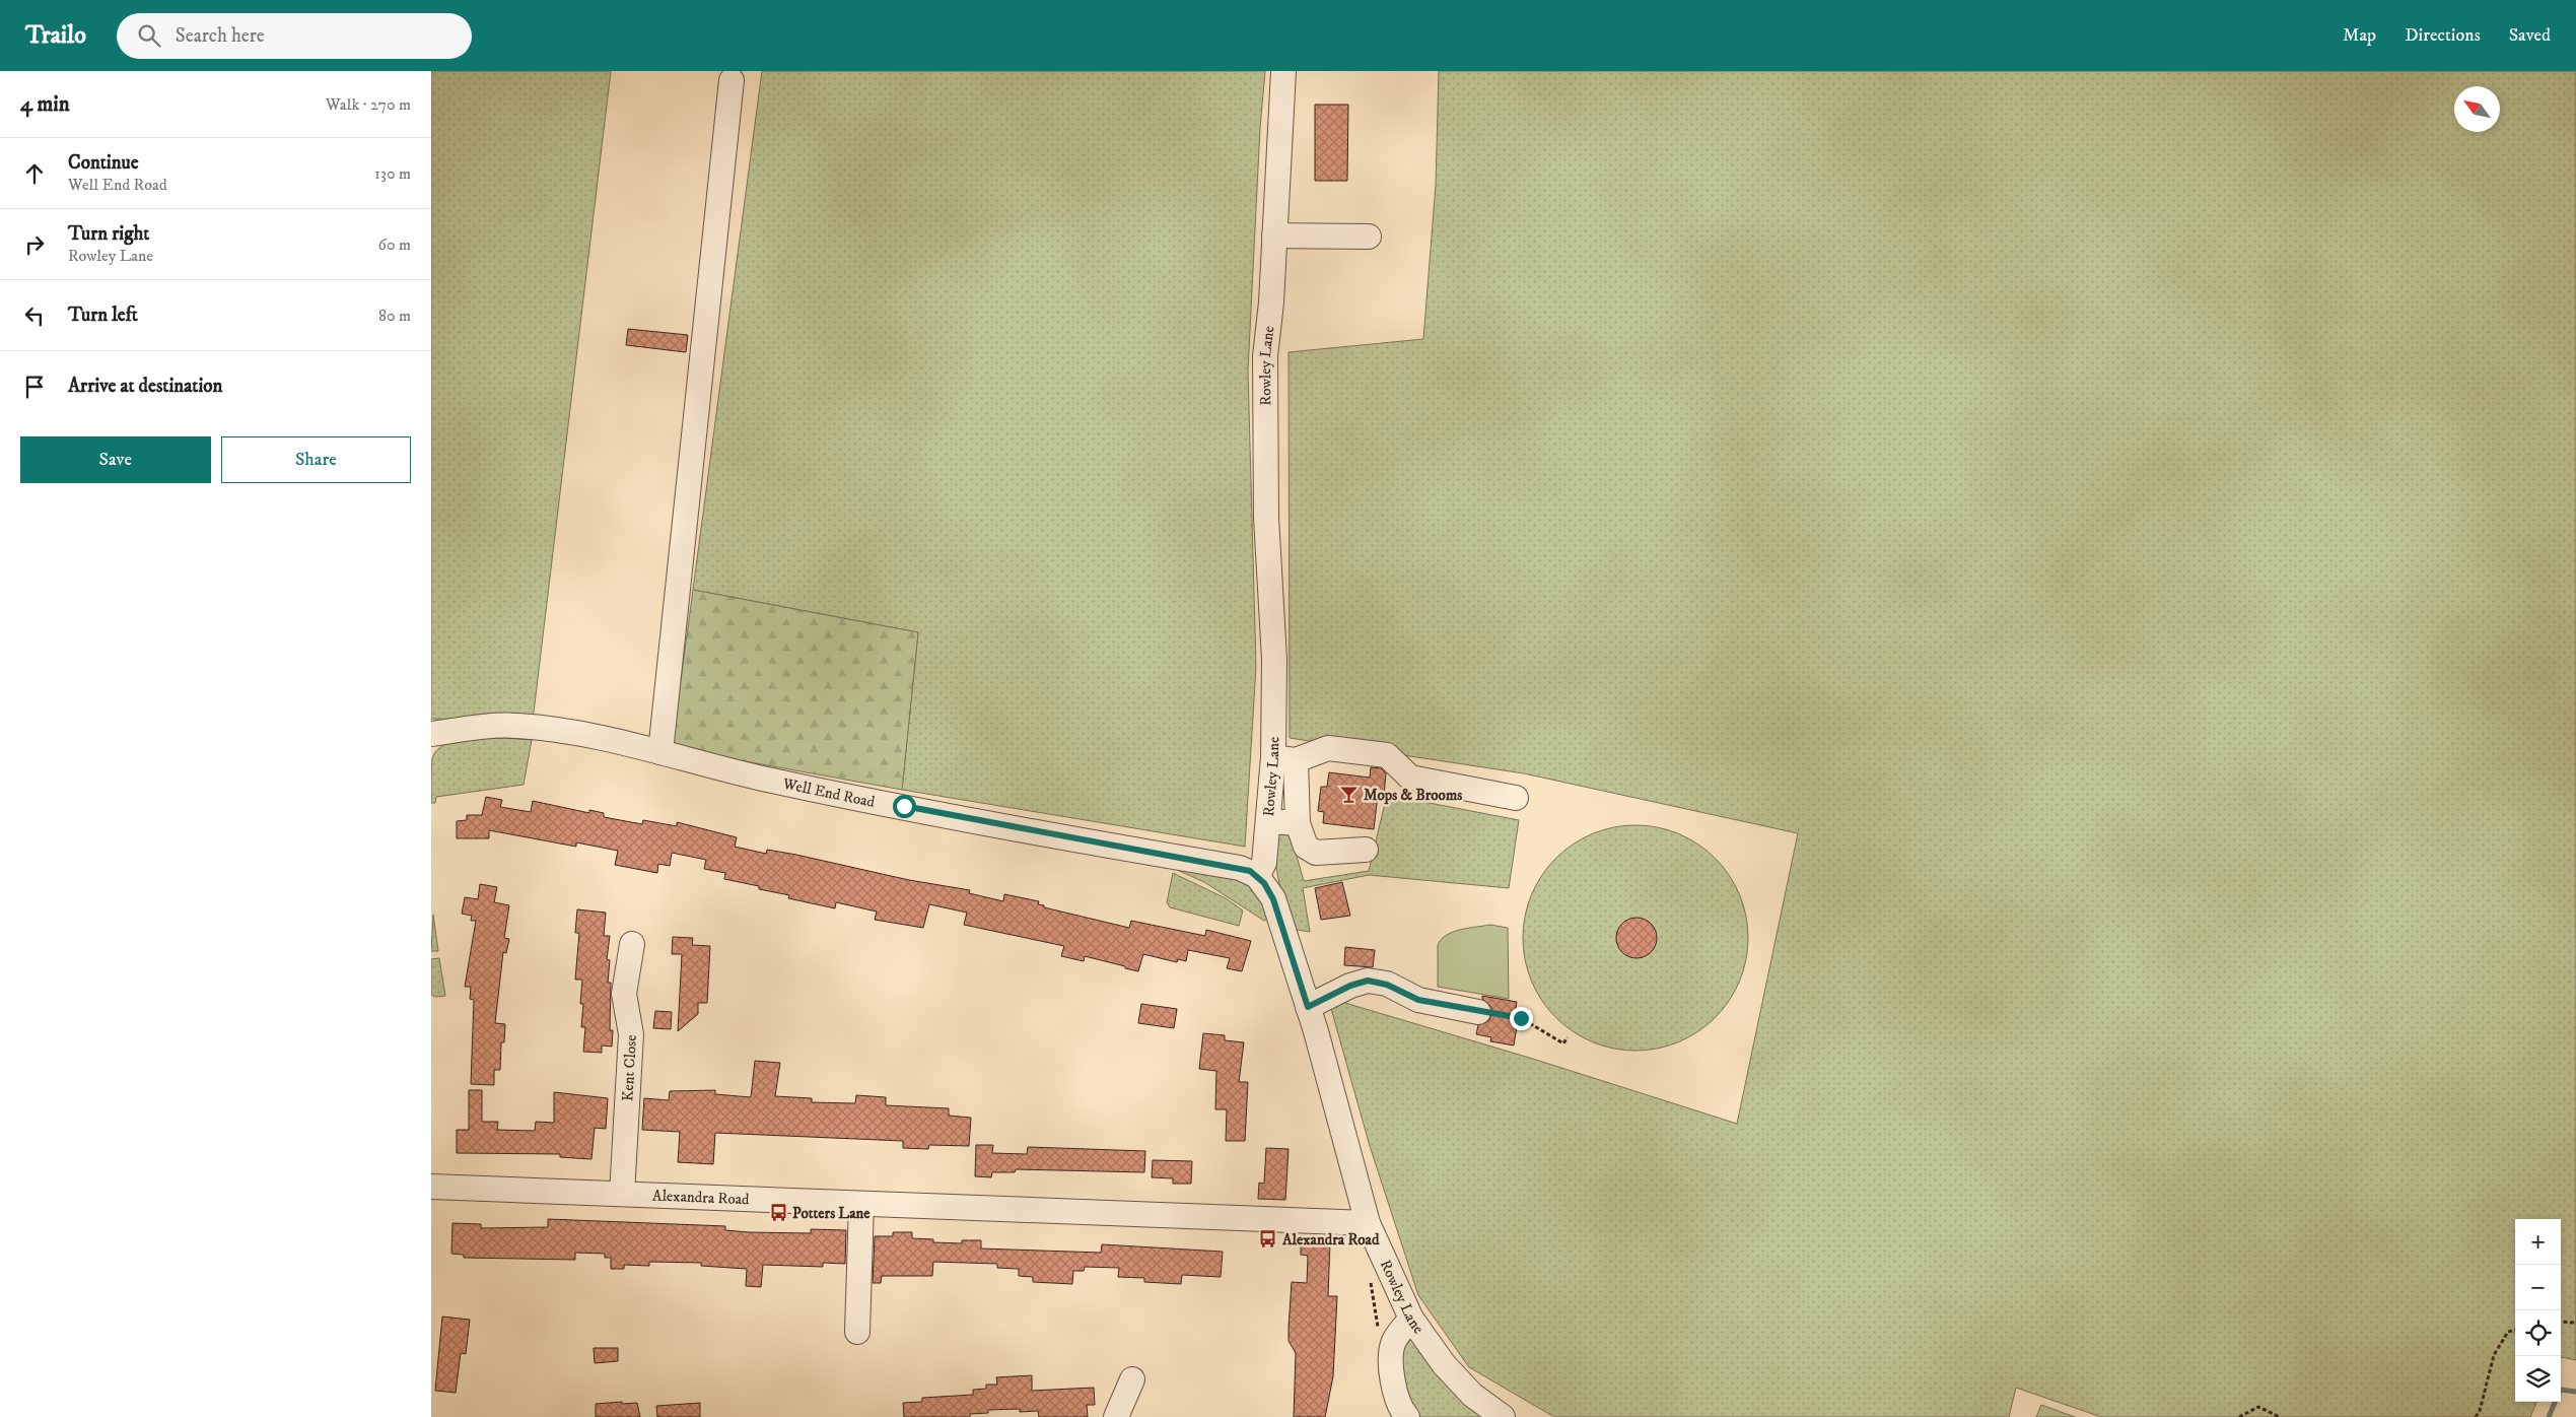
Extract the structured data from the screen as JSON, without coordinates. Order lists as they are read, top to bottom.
{
  "streets": {
    "street": [
      "Rowley Lane",
      "Well End Road",
      "Kent Close",
      "Alexandra Road"
    ]
  },
  "crossings": [
    ["Rowley Lane", "Well End Road"],
    ["Rowley Lane", "Alexandra Road"],
    ["Kent Close", "Alexandra Road"]
  ],
  "places": {
    "bar": ["Mops & Brooms"],
    "bus stop": ["Potters Lane", "Alexandra Road"]
  },
  "north": "top left",
  "page": {
    "header": "Trailo",
    "search": "Search here",
    "nav": ["Map", "Directions", "Saved"],
    "heading": ["4 min", "Walk · 270 m"],
    "list": [
      ["Continue", "Well End Road", "130 m"],
      ["Turn right", "Rowley Lane", "60 m"],
      ["Turn left", "80 m"],
      "Arrive at destination"
    ],
    "buttons": ["Save", "Share"],
    "map_buttons": ["+", "−"]
  }
}
